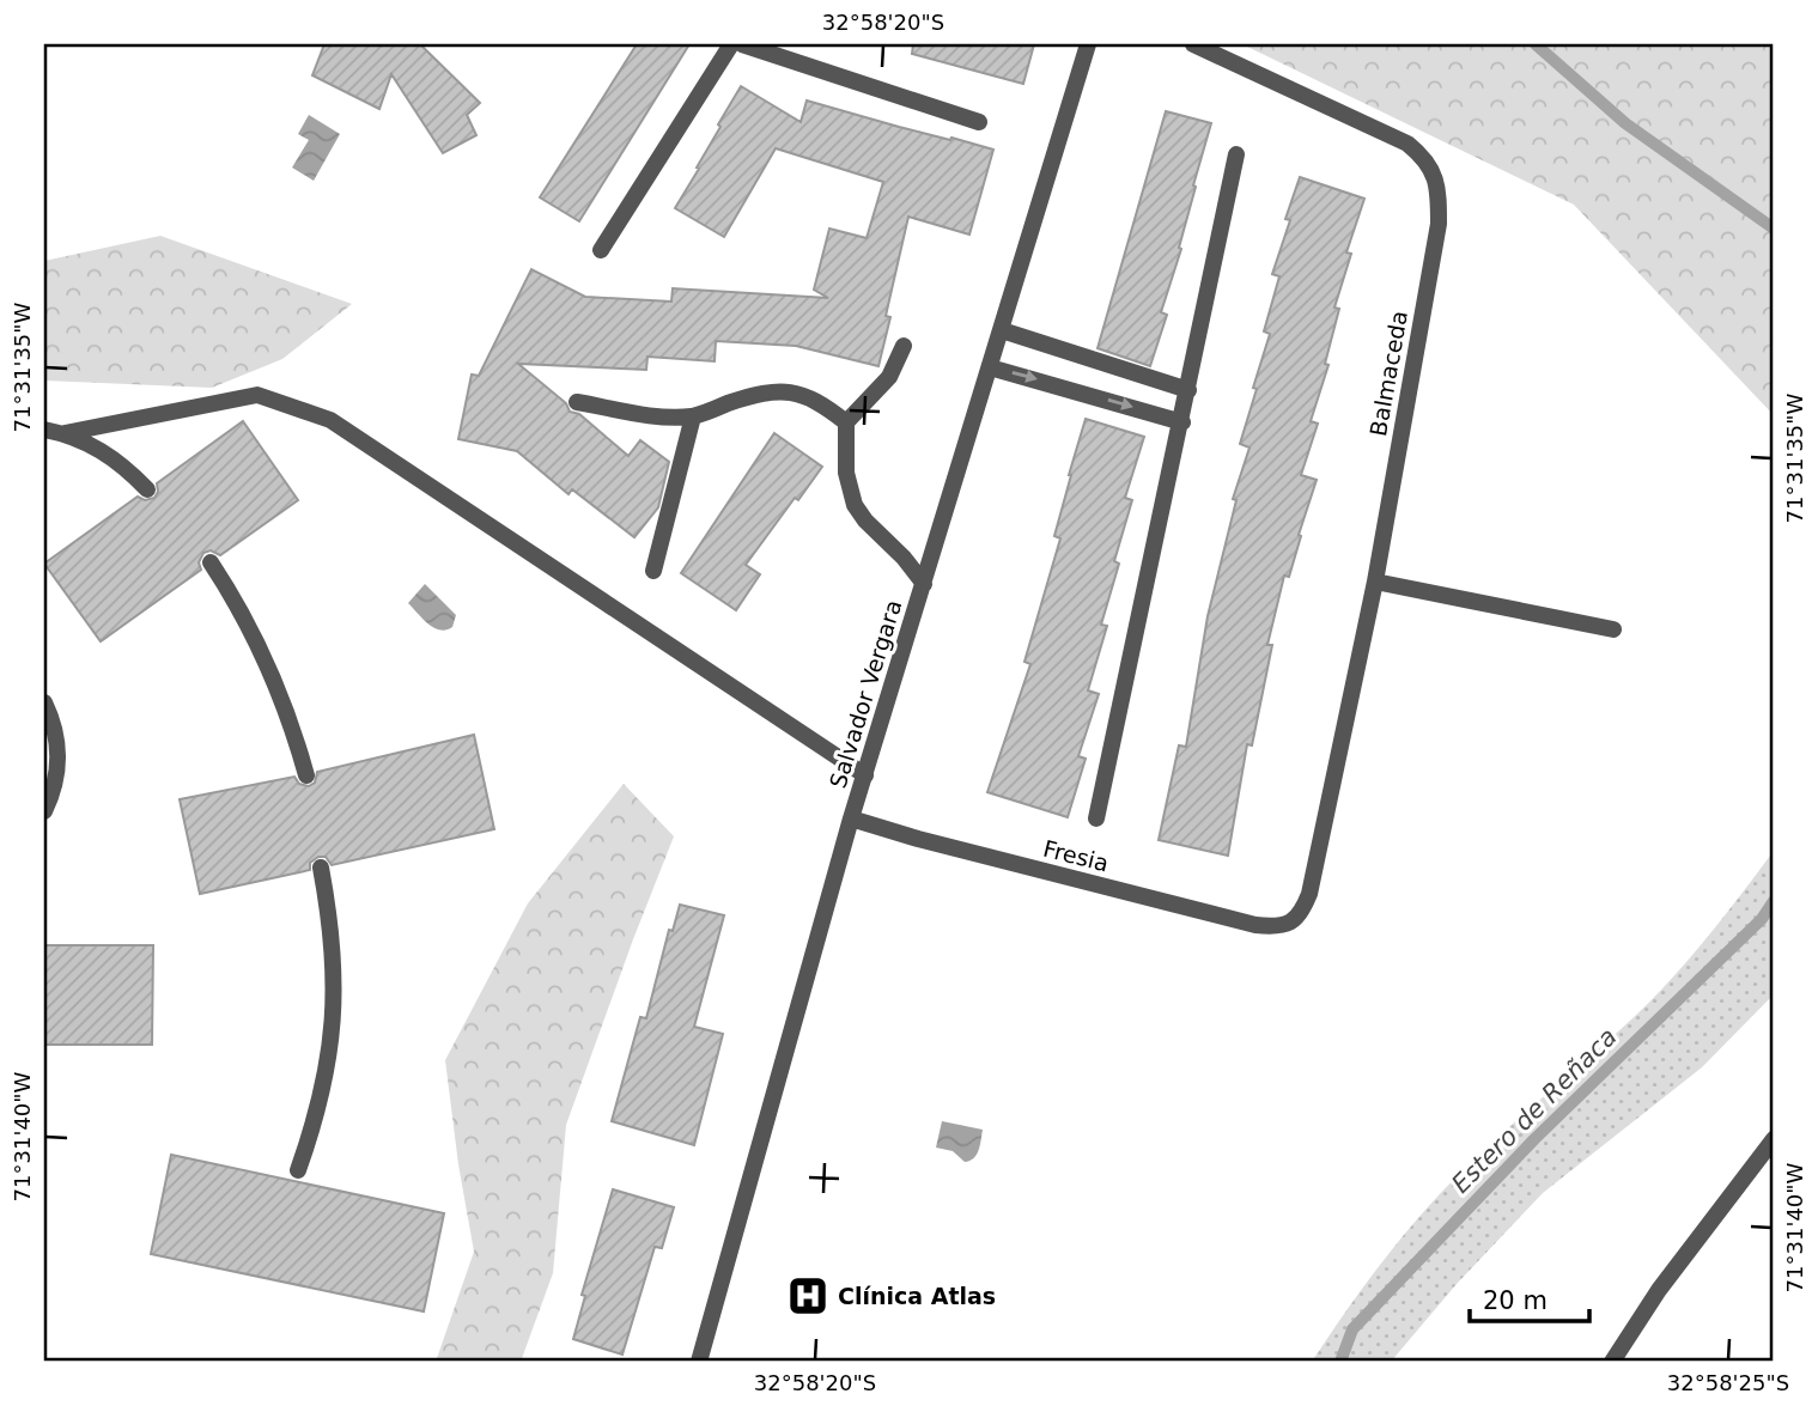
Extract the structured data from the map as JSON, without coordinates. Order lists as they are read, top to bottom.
{
  "streets": {
    "street": ["Balmaceda", "Salvador Vergara", "Fresia"]
  },
  "crossings": [
    ["Balmaceda", "Fresia"],
    ["Salvador Vergara", "Fresia"]
  ],
  "water": ["Estero de Reñaca"],
  "places": {
    "hospital": ["Clínica Atlas"]
  },
  "scale_bar": "20 m",
  "coordinates": [
    "32°58'20\"S",
    "71°31'35\"W",
    "71°31'40\"W",
    "32°58'25\"S"
  ]
}
